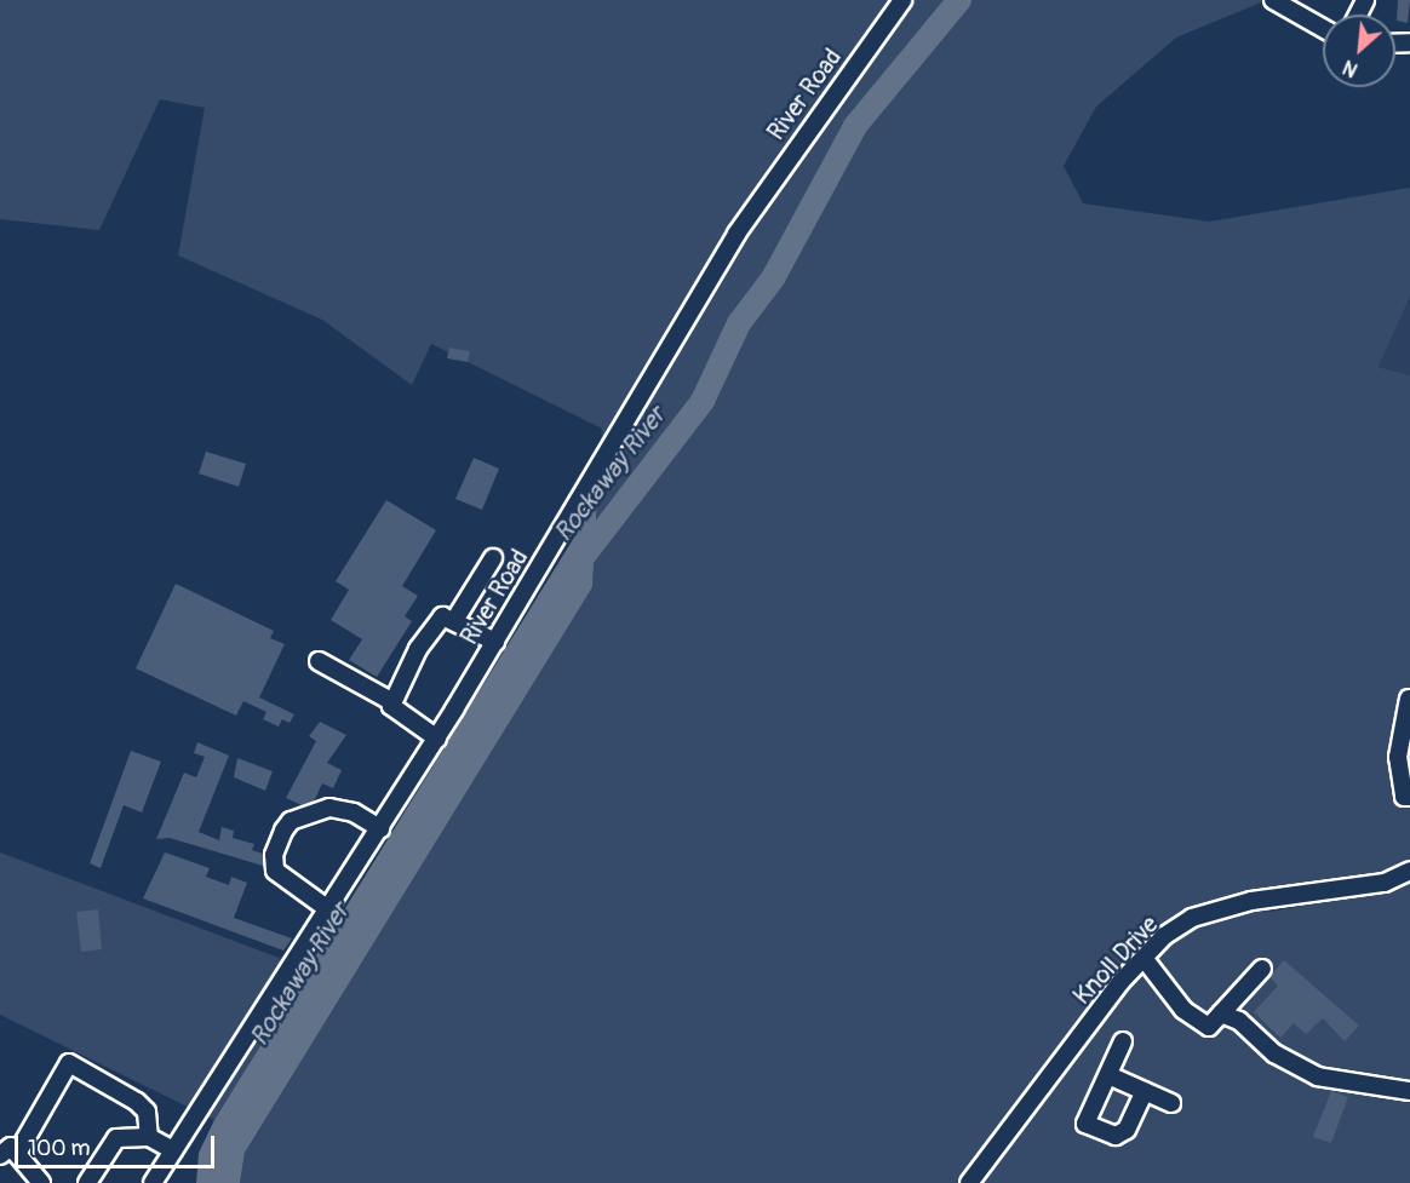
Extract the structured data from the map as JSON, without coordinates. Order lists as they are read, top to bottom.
{
  "streets": {
    "street": ["River Road", "Knoll Drive"]
  },
  "water": ["Rockaway River"],
  "scale_bar": "100 m",
  "north": "bottom left"
}
